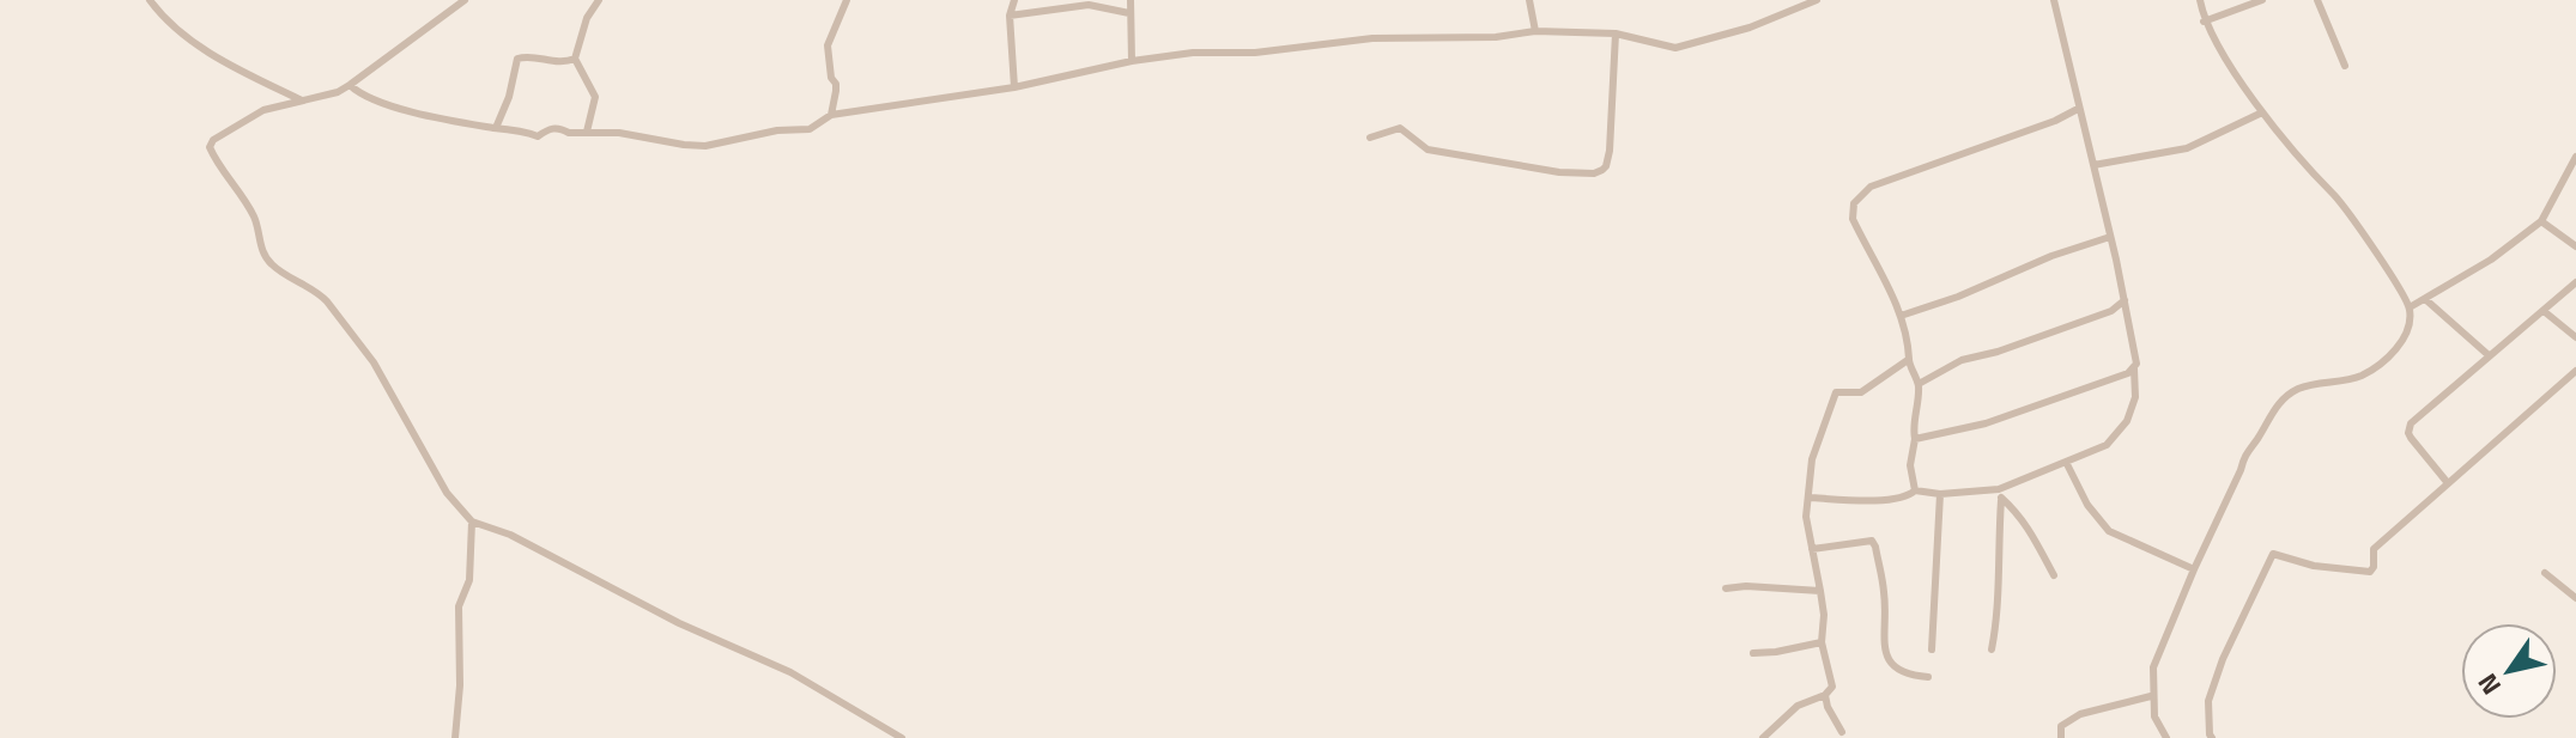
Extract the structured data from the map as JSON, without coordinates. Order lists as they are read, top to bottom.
{
  "north": "bottom left"
}
